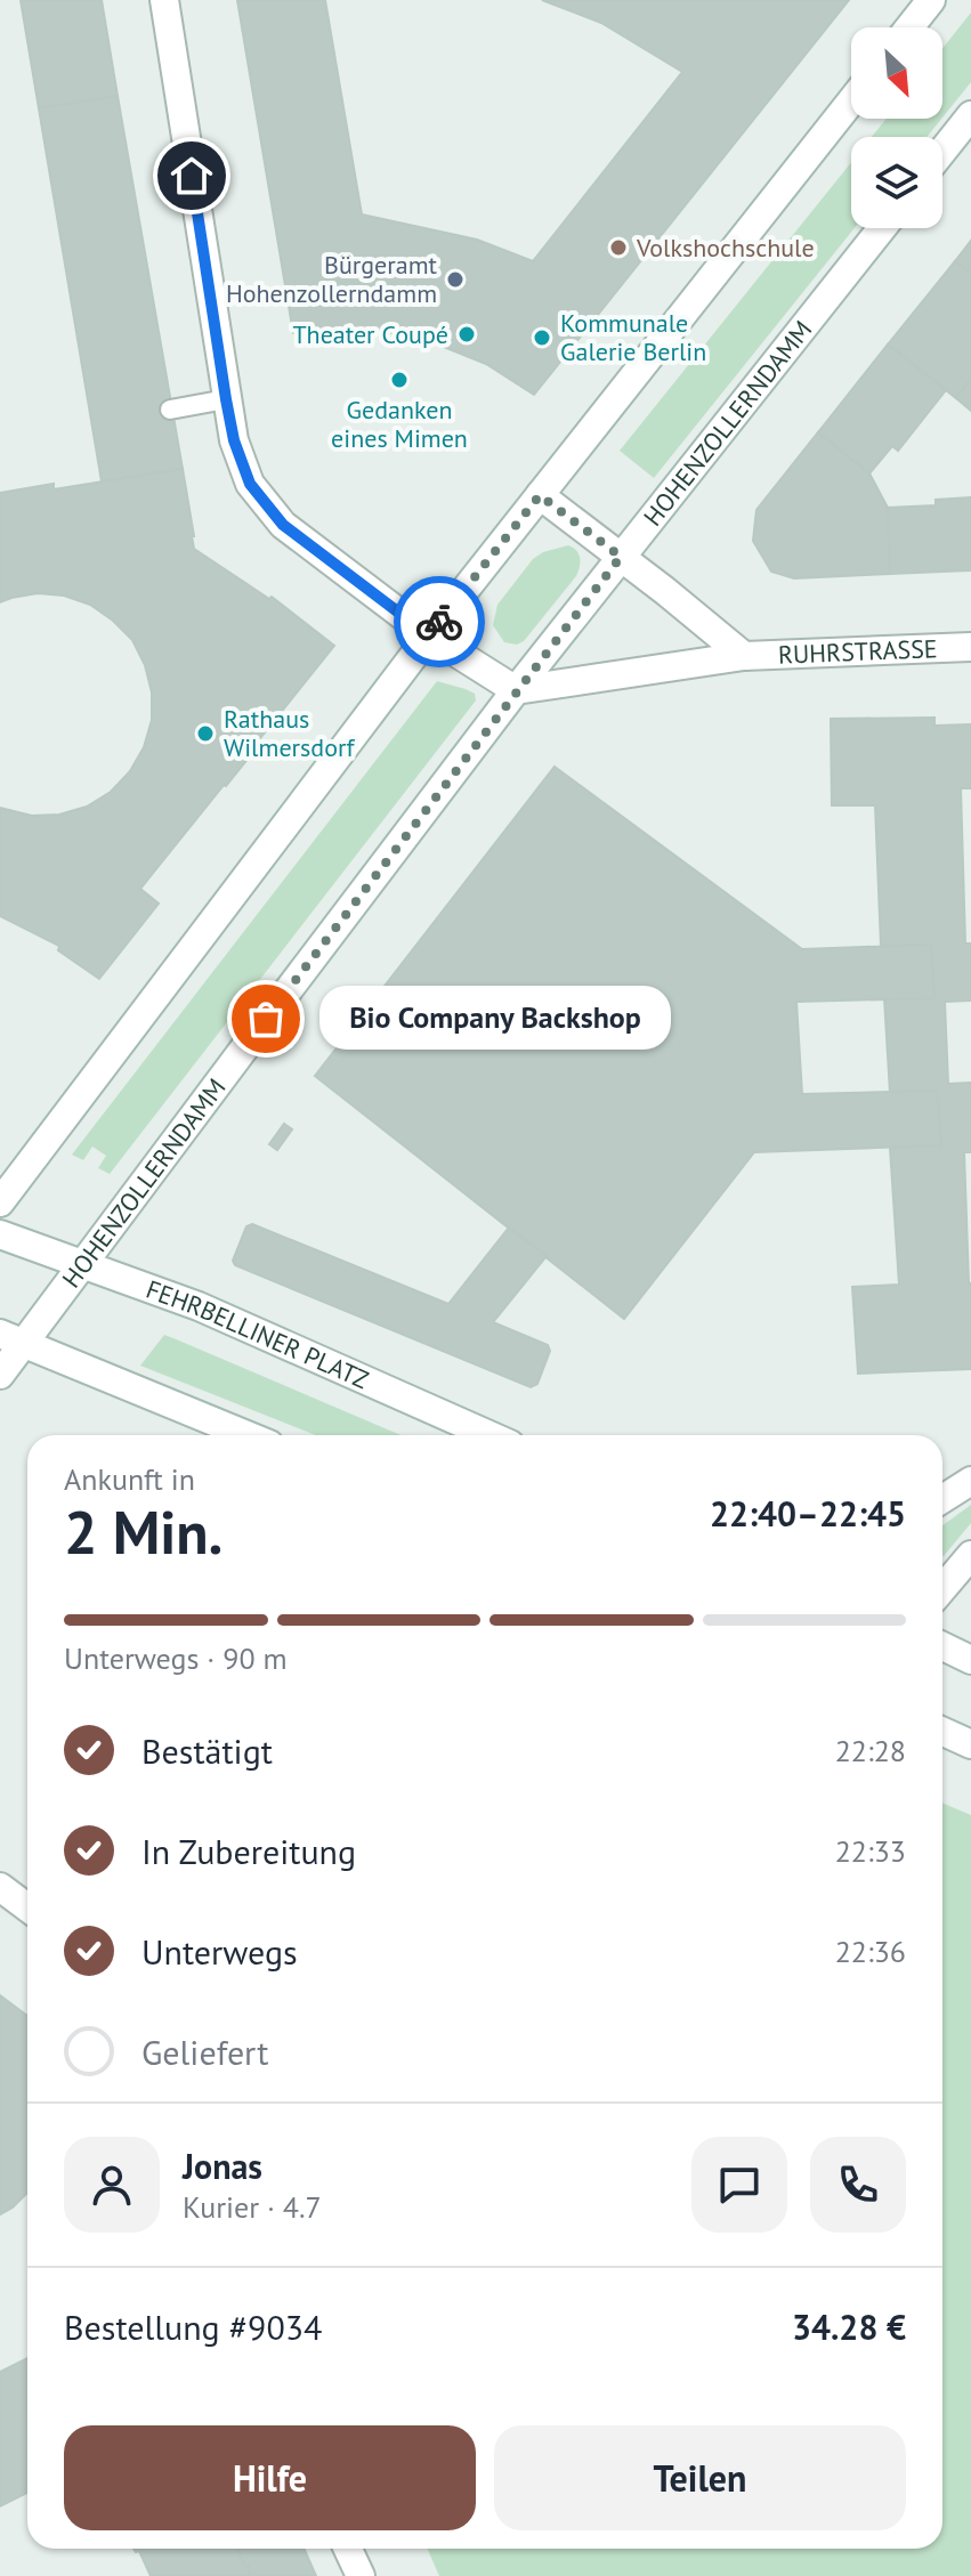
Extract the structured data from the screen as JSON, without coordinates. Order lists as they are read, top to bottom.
{
  "streets": {
    "main road": ["HOHENZOLLERNDAMM", "RUHRSTRASSE", "FEHRBELLINER PLATZ"]
  },
  "crossings": [
    ["HOHENZOLLERNDAMM", "RUHRSTRASSE"],
    ["HOHENZOLLERNDAMM", "FEHRBELLINER PLATZ"]
  ],
  "places": [
    "Volkshochschule",
    "Bürgeramt Hohenzollerndamm",
    "Theater Coupé",
    "Kommunale Galerie Berlin",
    "Gedanken eines Mimen",
    "Rathaus Wilmersdorf",
    "Bio Company Backshop"
  ],
  "north": "bottom right",
  "page": {
    "bubble": "Bio Company Backshop",
    "heading": ["2 Min.", "Ankunft in", "22:40–22:45"],
    "panel": [
      "Jonas",
      "Kurier · 4.7",
      "Bestellung #9034",
      "34.28 €"
    ],
    "bar": "Unterwegs · 90 m",
    "list": [
      ["Bestätigt", "22:28"],
      ["In Zubereitung", "22:33"],
      ["Unterwegs", "22:36"],
      "Geliefert"
    ],
    "buttons": ["Hilfe", "Teilen"]
  }
}
